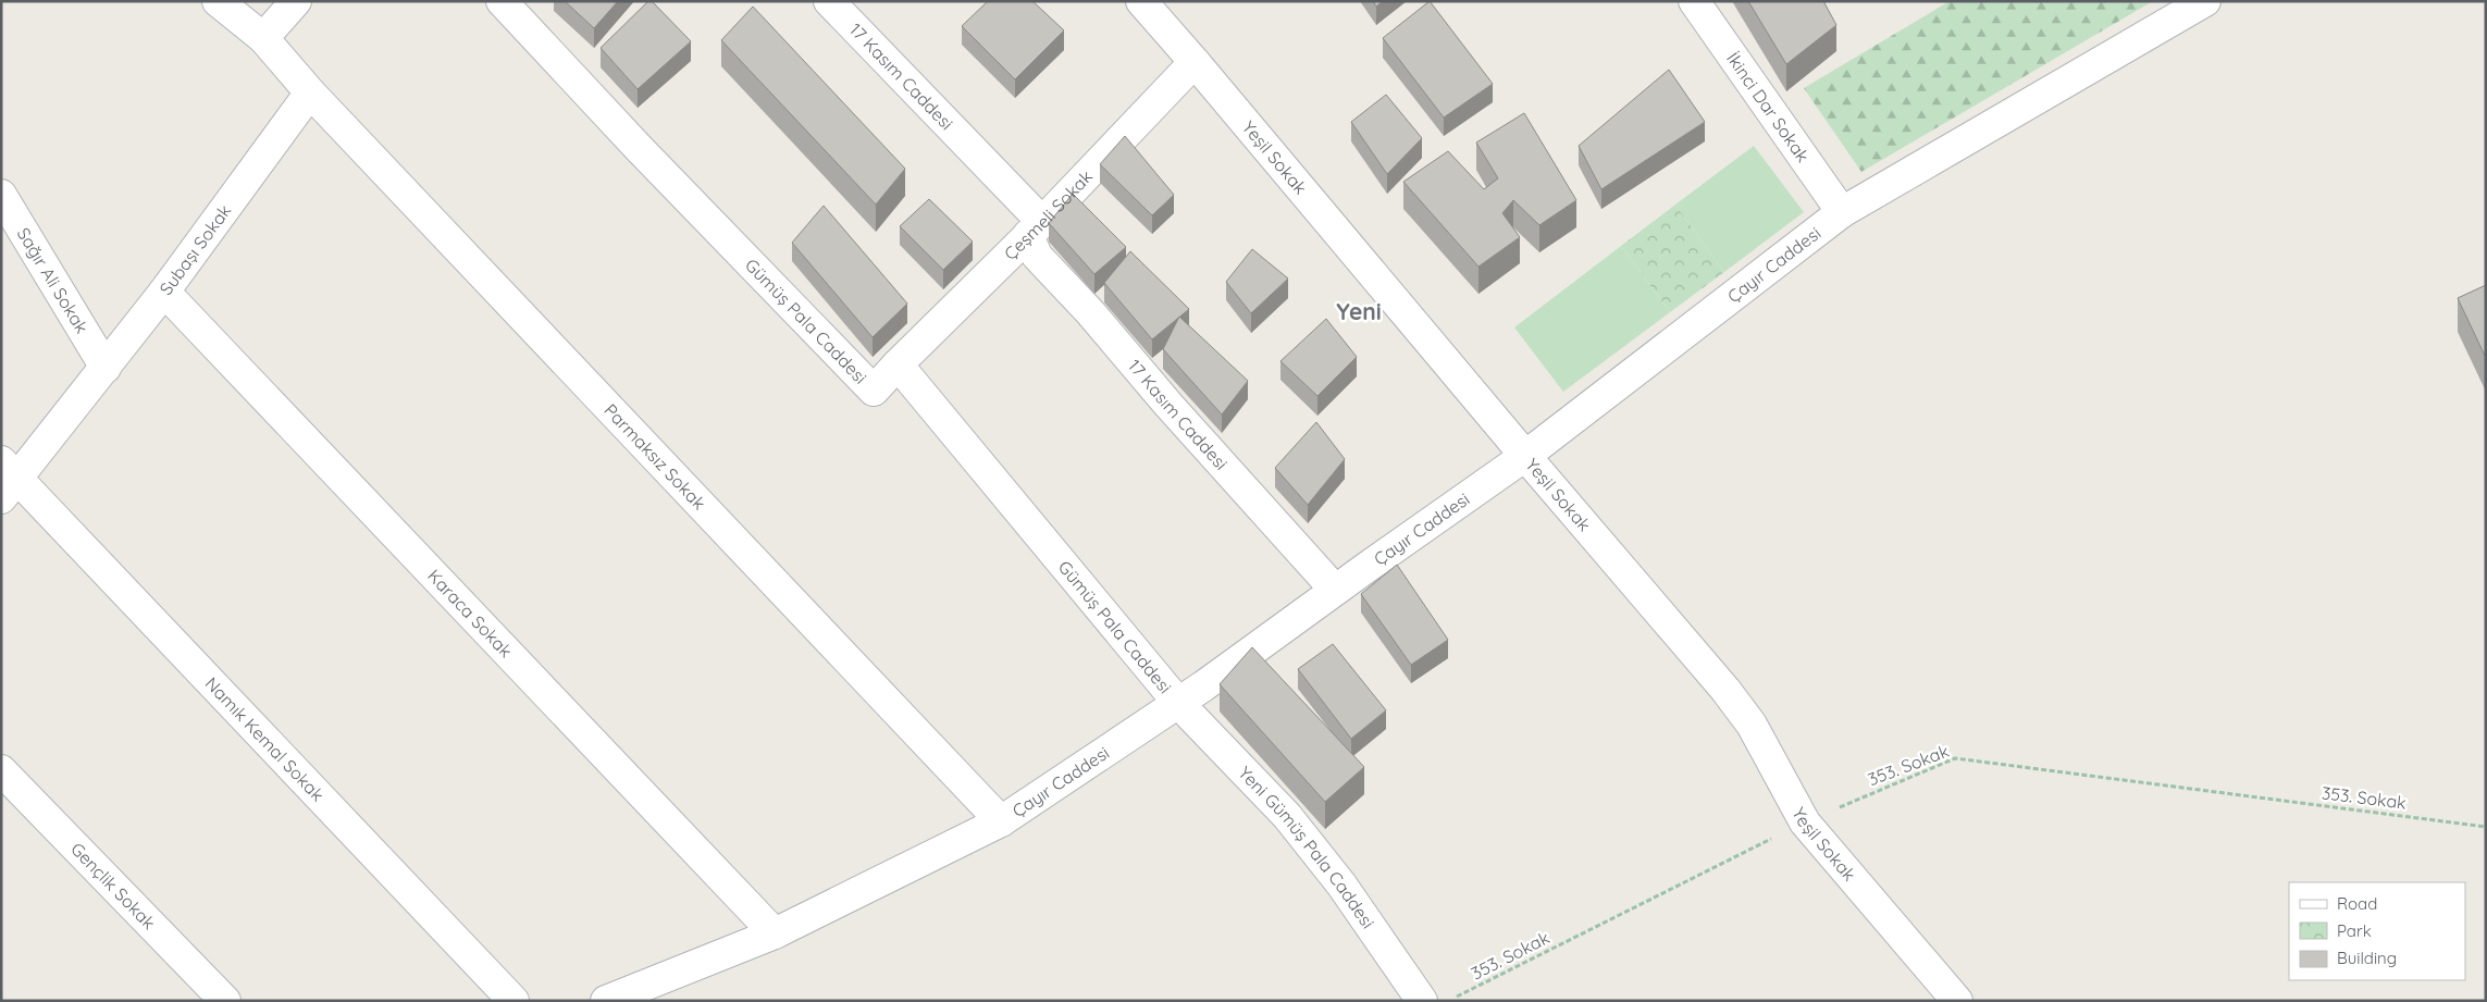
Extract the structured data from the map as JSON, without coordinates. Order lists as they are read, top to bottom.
{
  "streets": {
    "street": [
      "17 Kasım Caddesi",
      "İkinci Dar Sokak",
      "Yeşil Sokak",
      "Çeşmeli Sokak",
      "Subaşı Sokak",
      "Çayır Caddesi",
      "Sağır Ali Sokak",
      "Gümüş Pala Caddesi",
      "Parmaksız Sokak",
      "Karaca Sokak",
      "Namık Kemal Sokak",
      "Yeni Gümüş Pala Caddesi",
      "Gençlik Sokak"
    ],
    "path": ["353. Sokak"]
  },
  "crossings": [
    ["17 Kasım Caddesi", "Çeşmeli Sokak"],
    ["17 Kasım Caddesi", "Çayır Caddesi"],
    ["İkinci Dar Sokak", "Çayır Caddesi"],
    ["Yeşil Sokak", "Çeşmeli Sokak"],
    ["Yeşil Sokak", "Çayır Caddesi"],
    ["Yeşil Sokak", "353. Sokak"],
    ["Çeşmeli Sokak", "Gümüş Pala Caddesi"],
    ["Subaşı Sokak", "Sağır Ali Sokak"],
    ["Subaşı Sokak", "Parmaksız Sokak"],
    ["Subaşı Sokak", "Karaca Sokak"],
    ["Subaşı Sokak", "Namık Kemal Sokak"],
    ["Çayır Caddesi", "Gümüş Pala Caddesi"],
    ["Çayır Caddesi", "Parmaksız Sokak"],
    ["Çayır Caddesi", "Karaca Sokak"],
    ["Çayır Caddesi", "Yeni Gümüş Pala Caddesi"],
    ["Gümüş Pala Caddesi", "Yeni Gümüş Pala Caddesi"]
  ],
  "districts": ["Yeni"],
  "legend": ["Road", "Park", "Building"]
}
